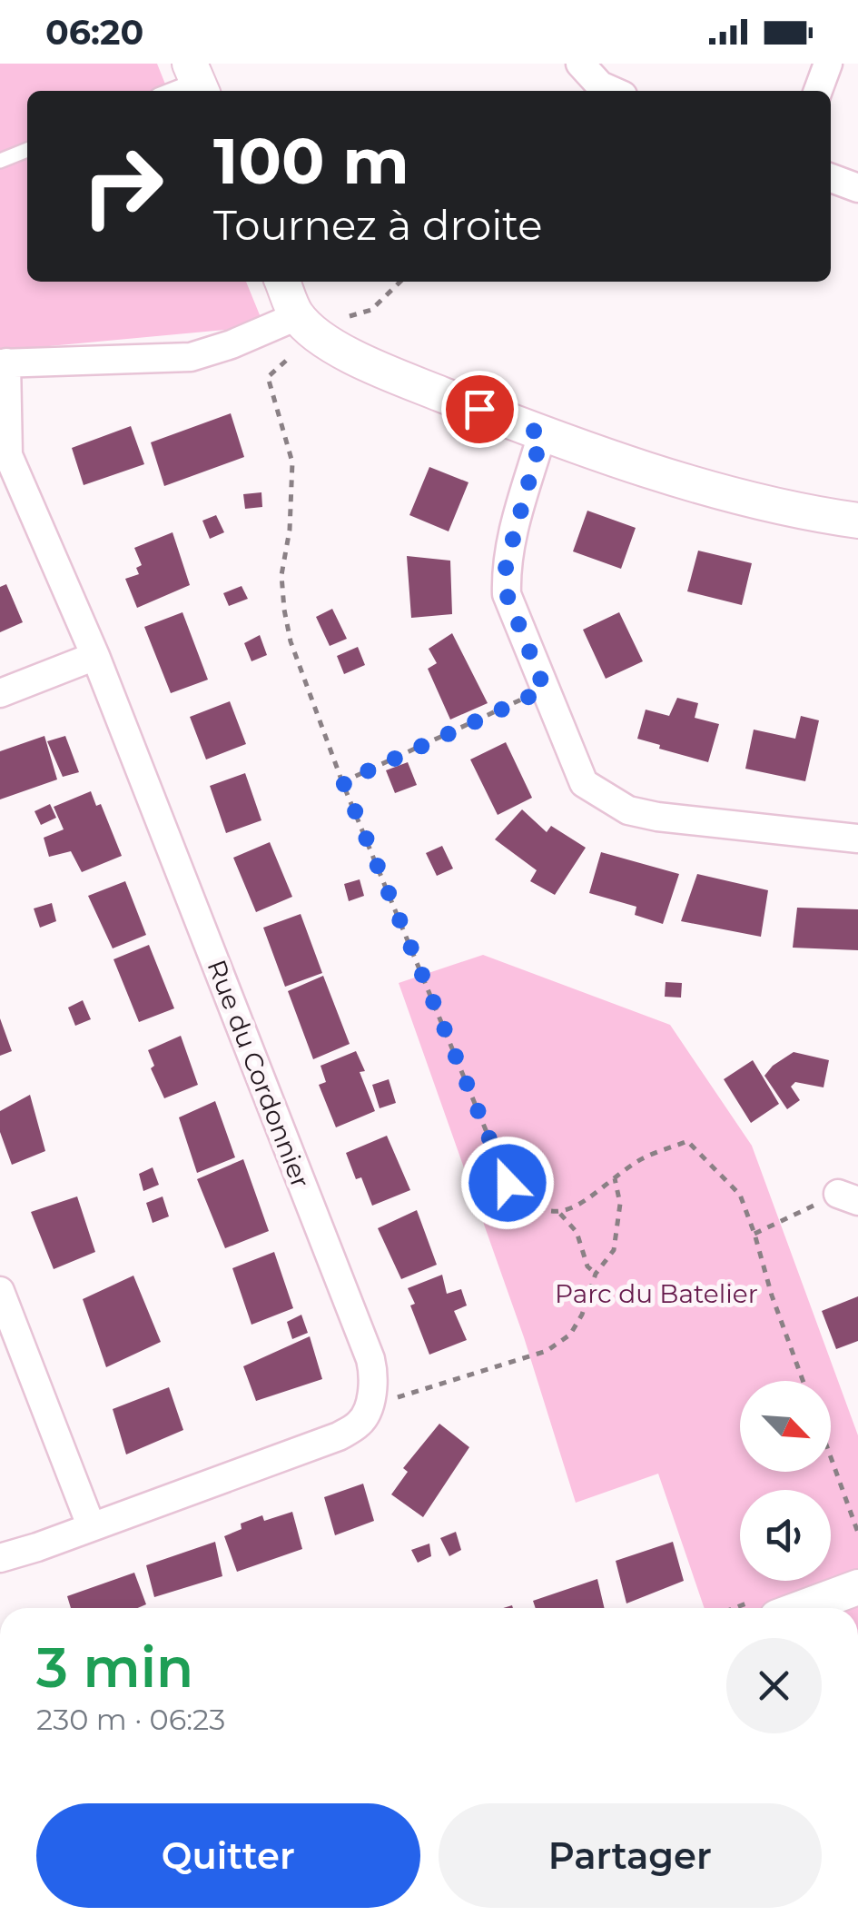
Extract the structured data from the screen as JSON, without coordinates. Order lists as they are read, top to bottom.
{
  "streets": {
    "street": ["Rue du Cordonnier"]
  },
  "parks": ["Parc du Batelier"],
  "north": "bottom right",
  "page": {
    "status": "06:20",
    "turn": ["100 m", "Tournez à droite"],
    "heading": ["3 min", "230 m · 06:23"],
    "buttons": ["Quitter", "Partager"]
  }
}
